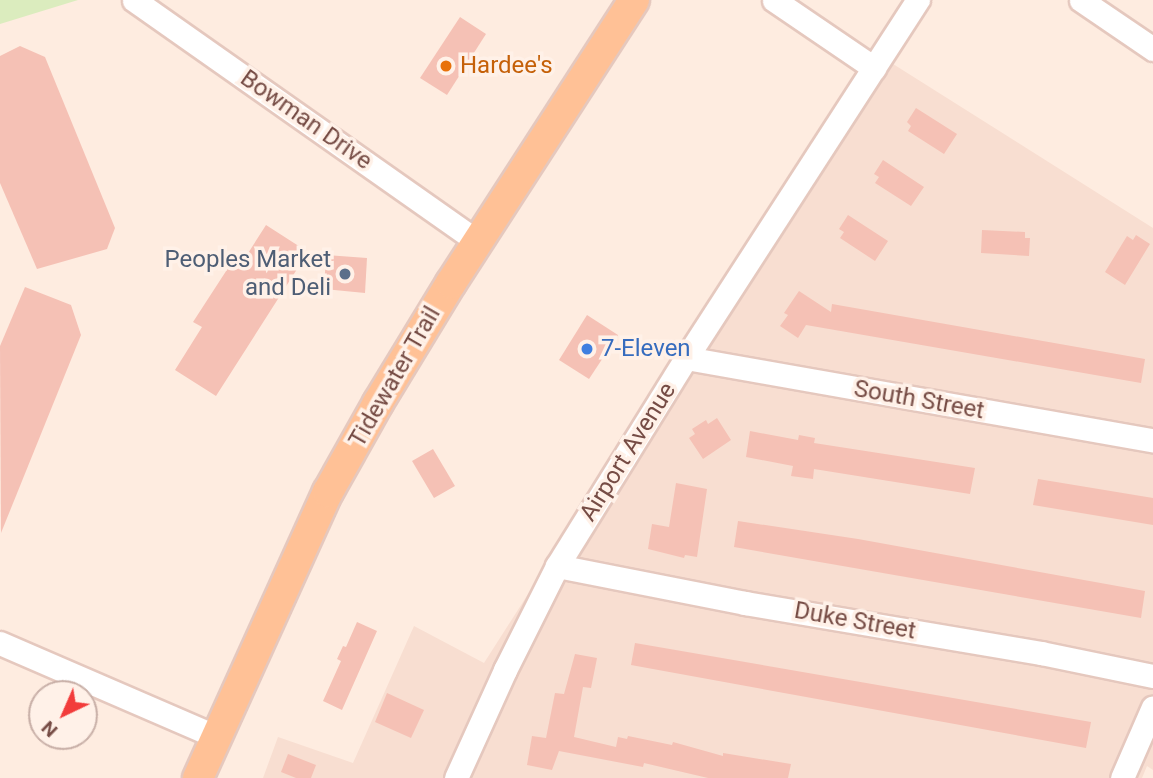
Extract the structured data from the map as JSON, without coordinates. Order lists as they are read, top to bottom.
{
  "streets": {
    "main road": ["Tidewater Trail"],
    "street": [
      "Bowman Drive",
      "South Street",
      "Airport Avenue",
      "Duke Street"
    ]
  },
  "crossings": [
    ["Bowman Drive", "Tidewater Trail"],
    ["South Street", "Airport Avenue"],
    ["Airport Avenue", "Duke Street"]
  ],
  "places": ["Hardee's", "Peoples Market and Deli", "7-Eleven"],
  "north": "bottom left"
}
